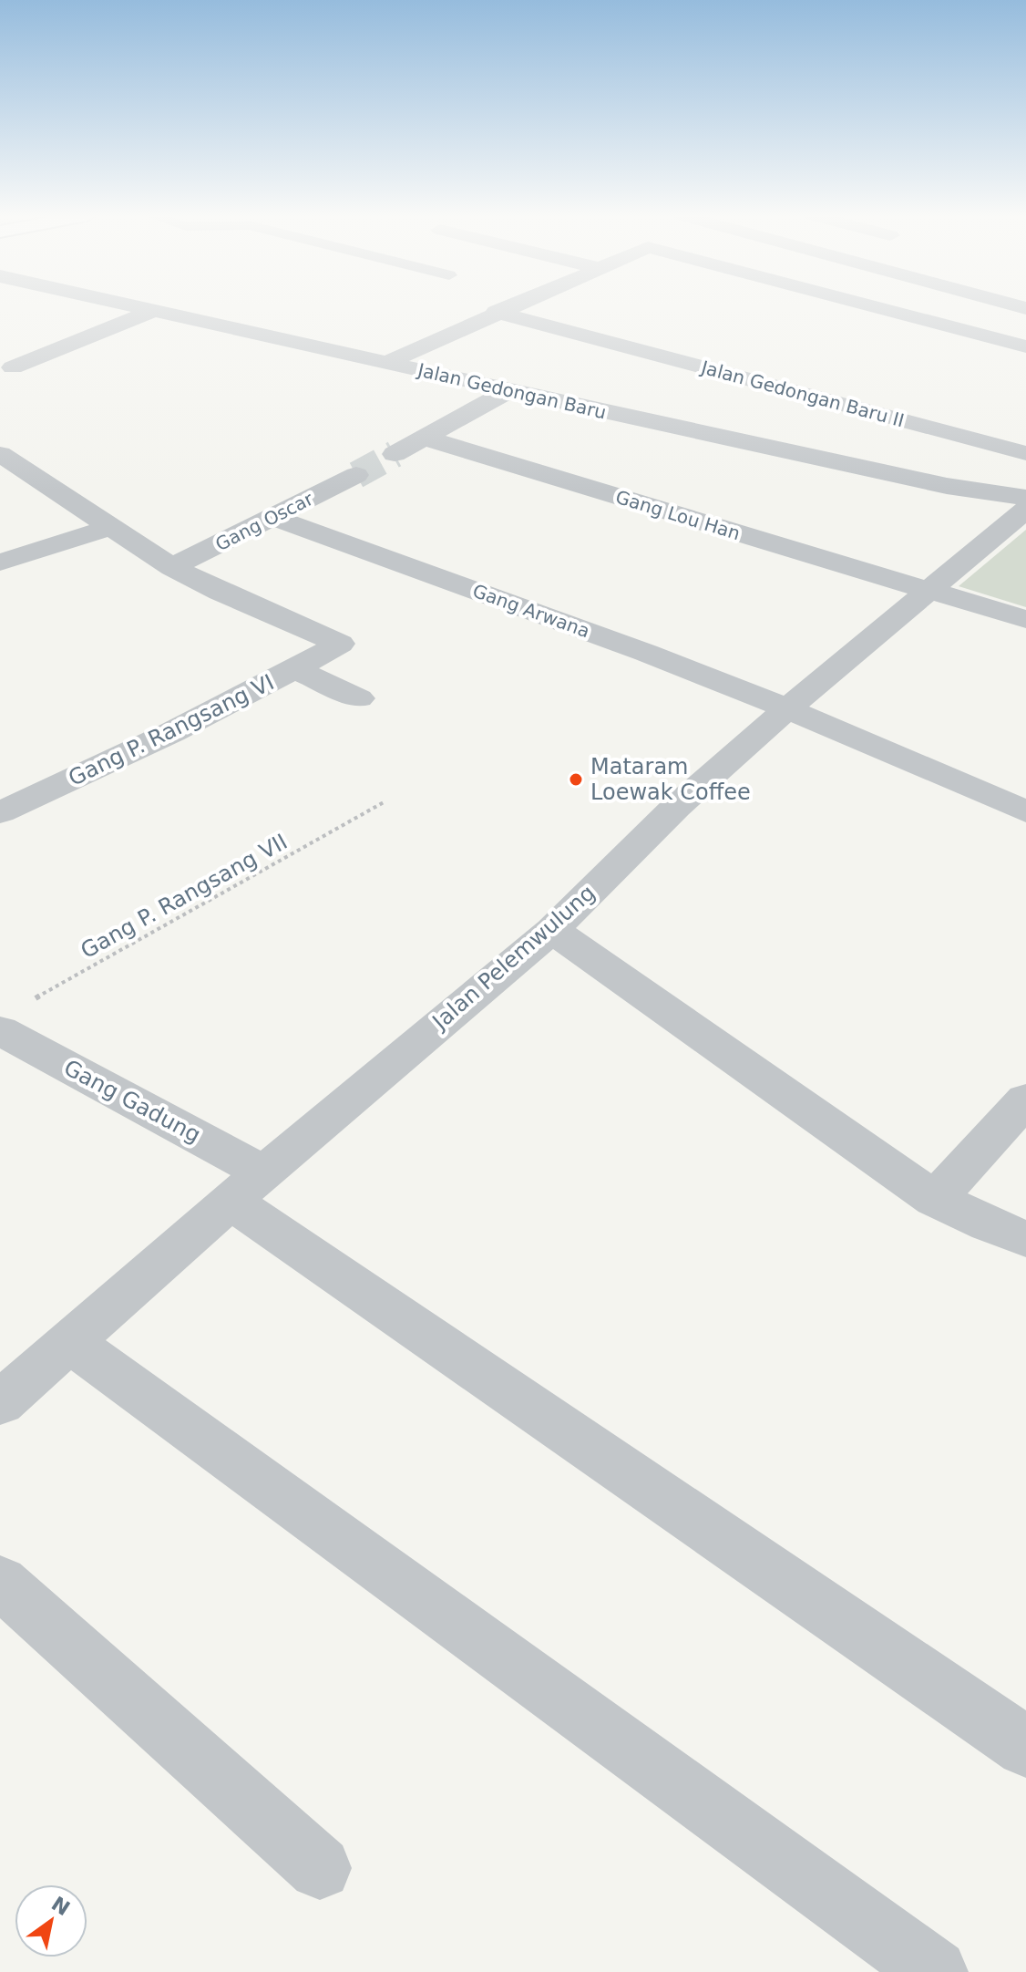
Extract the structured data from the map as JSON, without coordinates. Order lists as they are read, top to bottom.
{
  "streets": {
    "street": [
      "Jalan Gedongan Baru",
      "Jalan Gedongan Baru II",
      "Gang Lou Han",
      "Gang Oscar",
      "Gang Arwana",
      "Gang P. Rangsang VI",
      "Jalan Pelemwulung",
      "Gang Gadung"
    ],
    "path": ["Gang P. Rangsang VII"]
  },
  "crossings": [
    ["Gang Lou Han", "Jalan Pelemwulung"],
    ["Gang Oscar", "Gang Arwana"],
    ["Gang Oscar", "Gang P. Rangsang VI"],
    ["Gang Arwana", "Jalan Pelemwulung"],
    ["Gang P. Rangsang VII", "Gang Gadung"],
    ["Jalan Pelemwulung", "Gang Gadung"]
  ],
  "places": ["Mataram Loewak Coffee"],
  "north": "top right"
}
